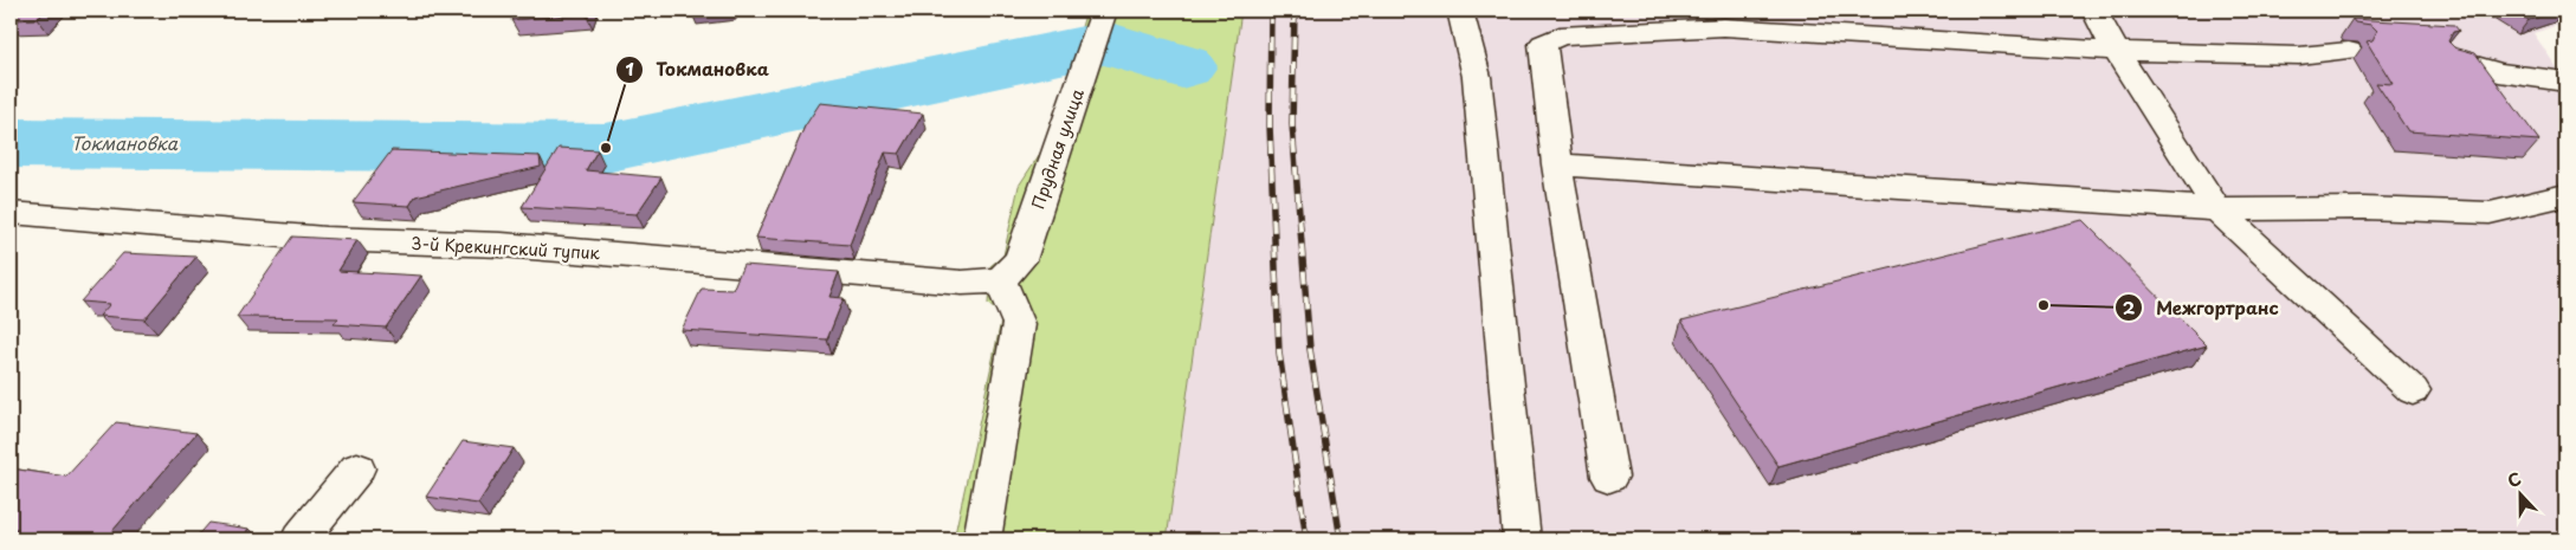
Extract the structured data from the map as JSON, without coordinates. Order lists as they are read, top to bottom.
{
  "streets": {
    "street": ["Прудная улица", "3-й Крекингский тупик"]
  },
  "crossings": [
    ["Прудная улица", "3-й Крекингский тупик"]
  ],
  "water": ["Токмановка"],
  "places": ["Токмановка", "Межгортранс"],
  "north": "top"
}
